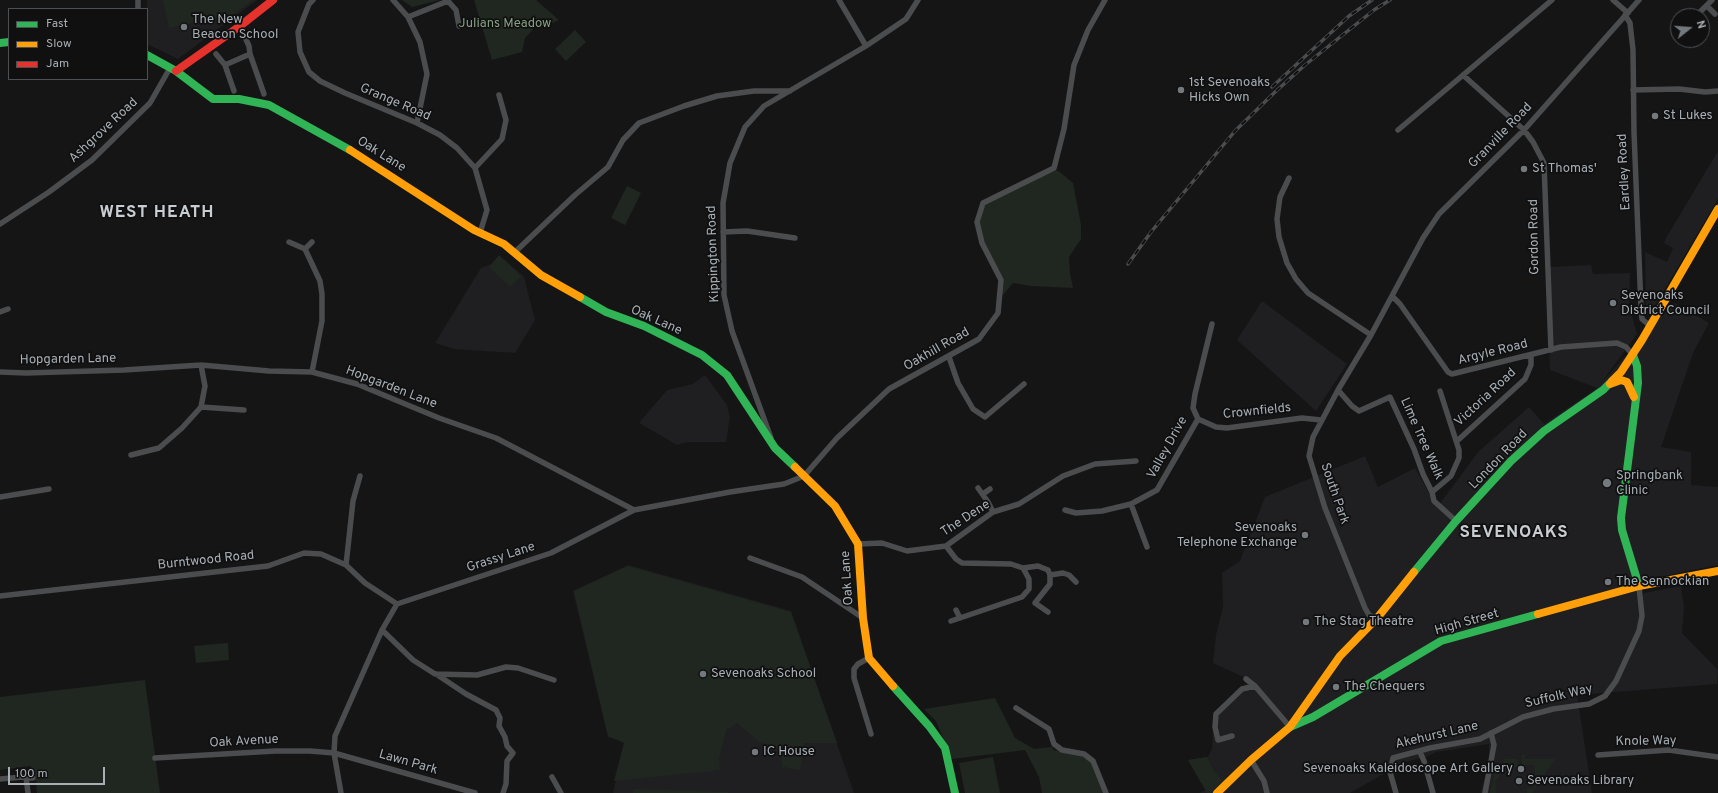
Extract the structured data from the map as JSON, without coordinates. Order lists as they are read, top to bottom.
{
  "streets": {
    "street": [
      "Grange Road",
      "Ashgrove Road",
      "Granville Road",
      "Oak Lane",
      "Eardley Road",
      "Gordon Road",
      "Kippington Road",
      "Oakhill Road",
      "Argyle Road",
      "Hopgarden Lane",
      "Victoria Road",
      "Crownfields",
      "Lime Tree Walk",
      "Valley Drive",
      "London Road",
      "South Park",
      "The Dene",
      "Grassy Lane",
      "Burntwood Road",
      "High Street",
      "Suffolk Way",
      "Akehurst Lane",
      "Oak Avenue",
      "Knole Way",
      "Lawn Park"
    ]
  },
  "crossings": [
    ["Grange Road", "Oak Lane"],
    ["Ashgrove Road", "Oak Lane"],
    ["Granville Road", "Eardley Road"],
    ["Granville Road", "Gordon Road"],
    ["Granville Road", "Argyle Road"],
    ["Granville Road", "South Park"],
    ["Oak Lane", "Kippington Road"],
    ["Oak Lane", "Oakhill Road"],
    ["Oak Lane", "The Dene"],
    ["Oak Lane", "Grassy Lane"],
    ["Eardley Road", "London Road"],
    ["Gordon Road", "Argyle Road"],
    ["Oakhill Road", "Grassy Lane"],
    ["Argyle Road", "Victoria Road"],
    ["Argyle Road", "London Road"],
    ["Argyle Road", "South Park"],
    ["Hopgarden Lane", "Grassy Lane"],
    ["Victoria Road", "Lime Tree Walk"],
    ["Crownfields", "Valley Drive"],
    ["Crownfields", "South Park"],
    ["Lime Tree Walk", "London Road"],
    ["Lime Tree Walk", "South Park"],
    ["London Road", "South Park"],
    ["London Road", "High Street"],
    ["Grassy Lane", "Burntwood Road"],
    ["High Street", "Suffolk Way"],
    ["Suffolk Way", "Akehurst Lane"],
    ["Oak Avenue", "Lawn Park"]
  ],
  "districts": ["WEST HEATH", "SEVENOAKS"],
  "parks": ["Julians Meadow"],
  "places": [
    "The New Beacon School",
    "1st Sevenoaks Hicks Own",
    "St Lukes",
    "St Thomas'",
    "Sevenoaks District Council",
    "Springbank Clinic",
    "Sevenoaks Telephone Exchange",
    "The Sennockian",
    "The Stag Theatre",
    "Sevenoaks School",
    "The Chequers",
    "IC House",
    "Sevenoaks Kaleidoscope Art Gallery",
    "Sevenoaks Library"
  ],
  "legend": ["Fast", "Slow", "Jam"],
  "scale_bar": "100 m",
  "north": "right"
}
